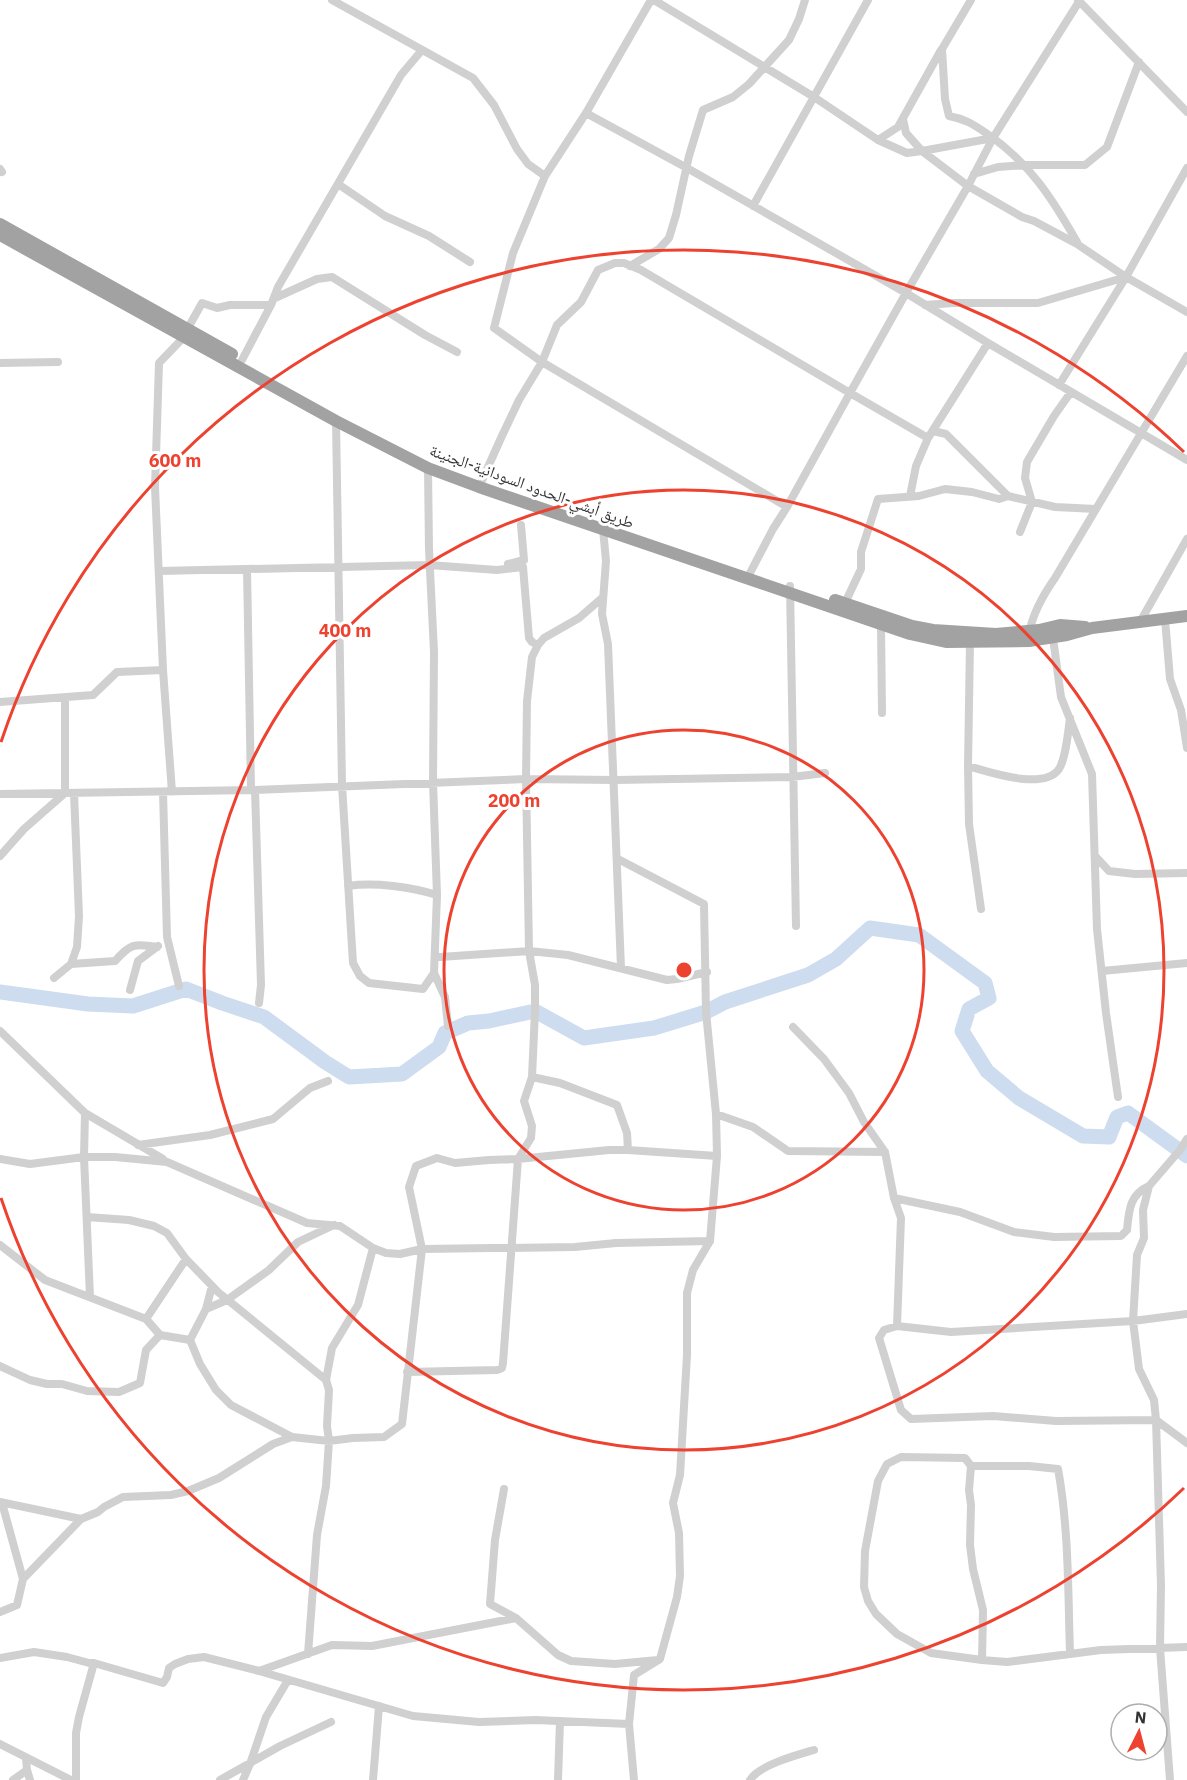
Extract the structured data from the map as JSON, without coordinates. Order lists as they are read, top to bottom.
{
  "streets": {
    "highway": ["طريق أبشي-الحدود السودانية-الجنينة"]
  },
  "north": "top",
  "rings": ["600 m", "400 m", "200 m"]
}
